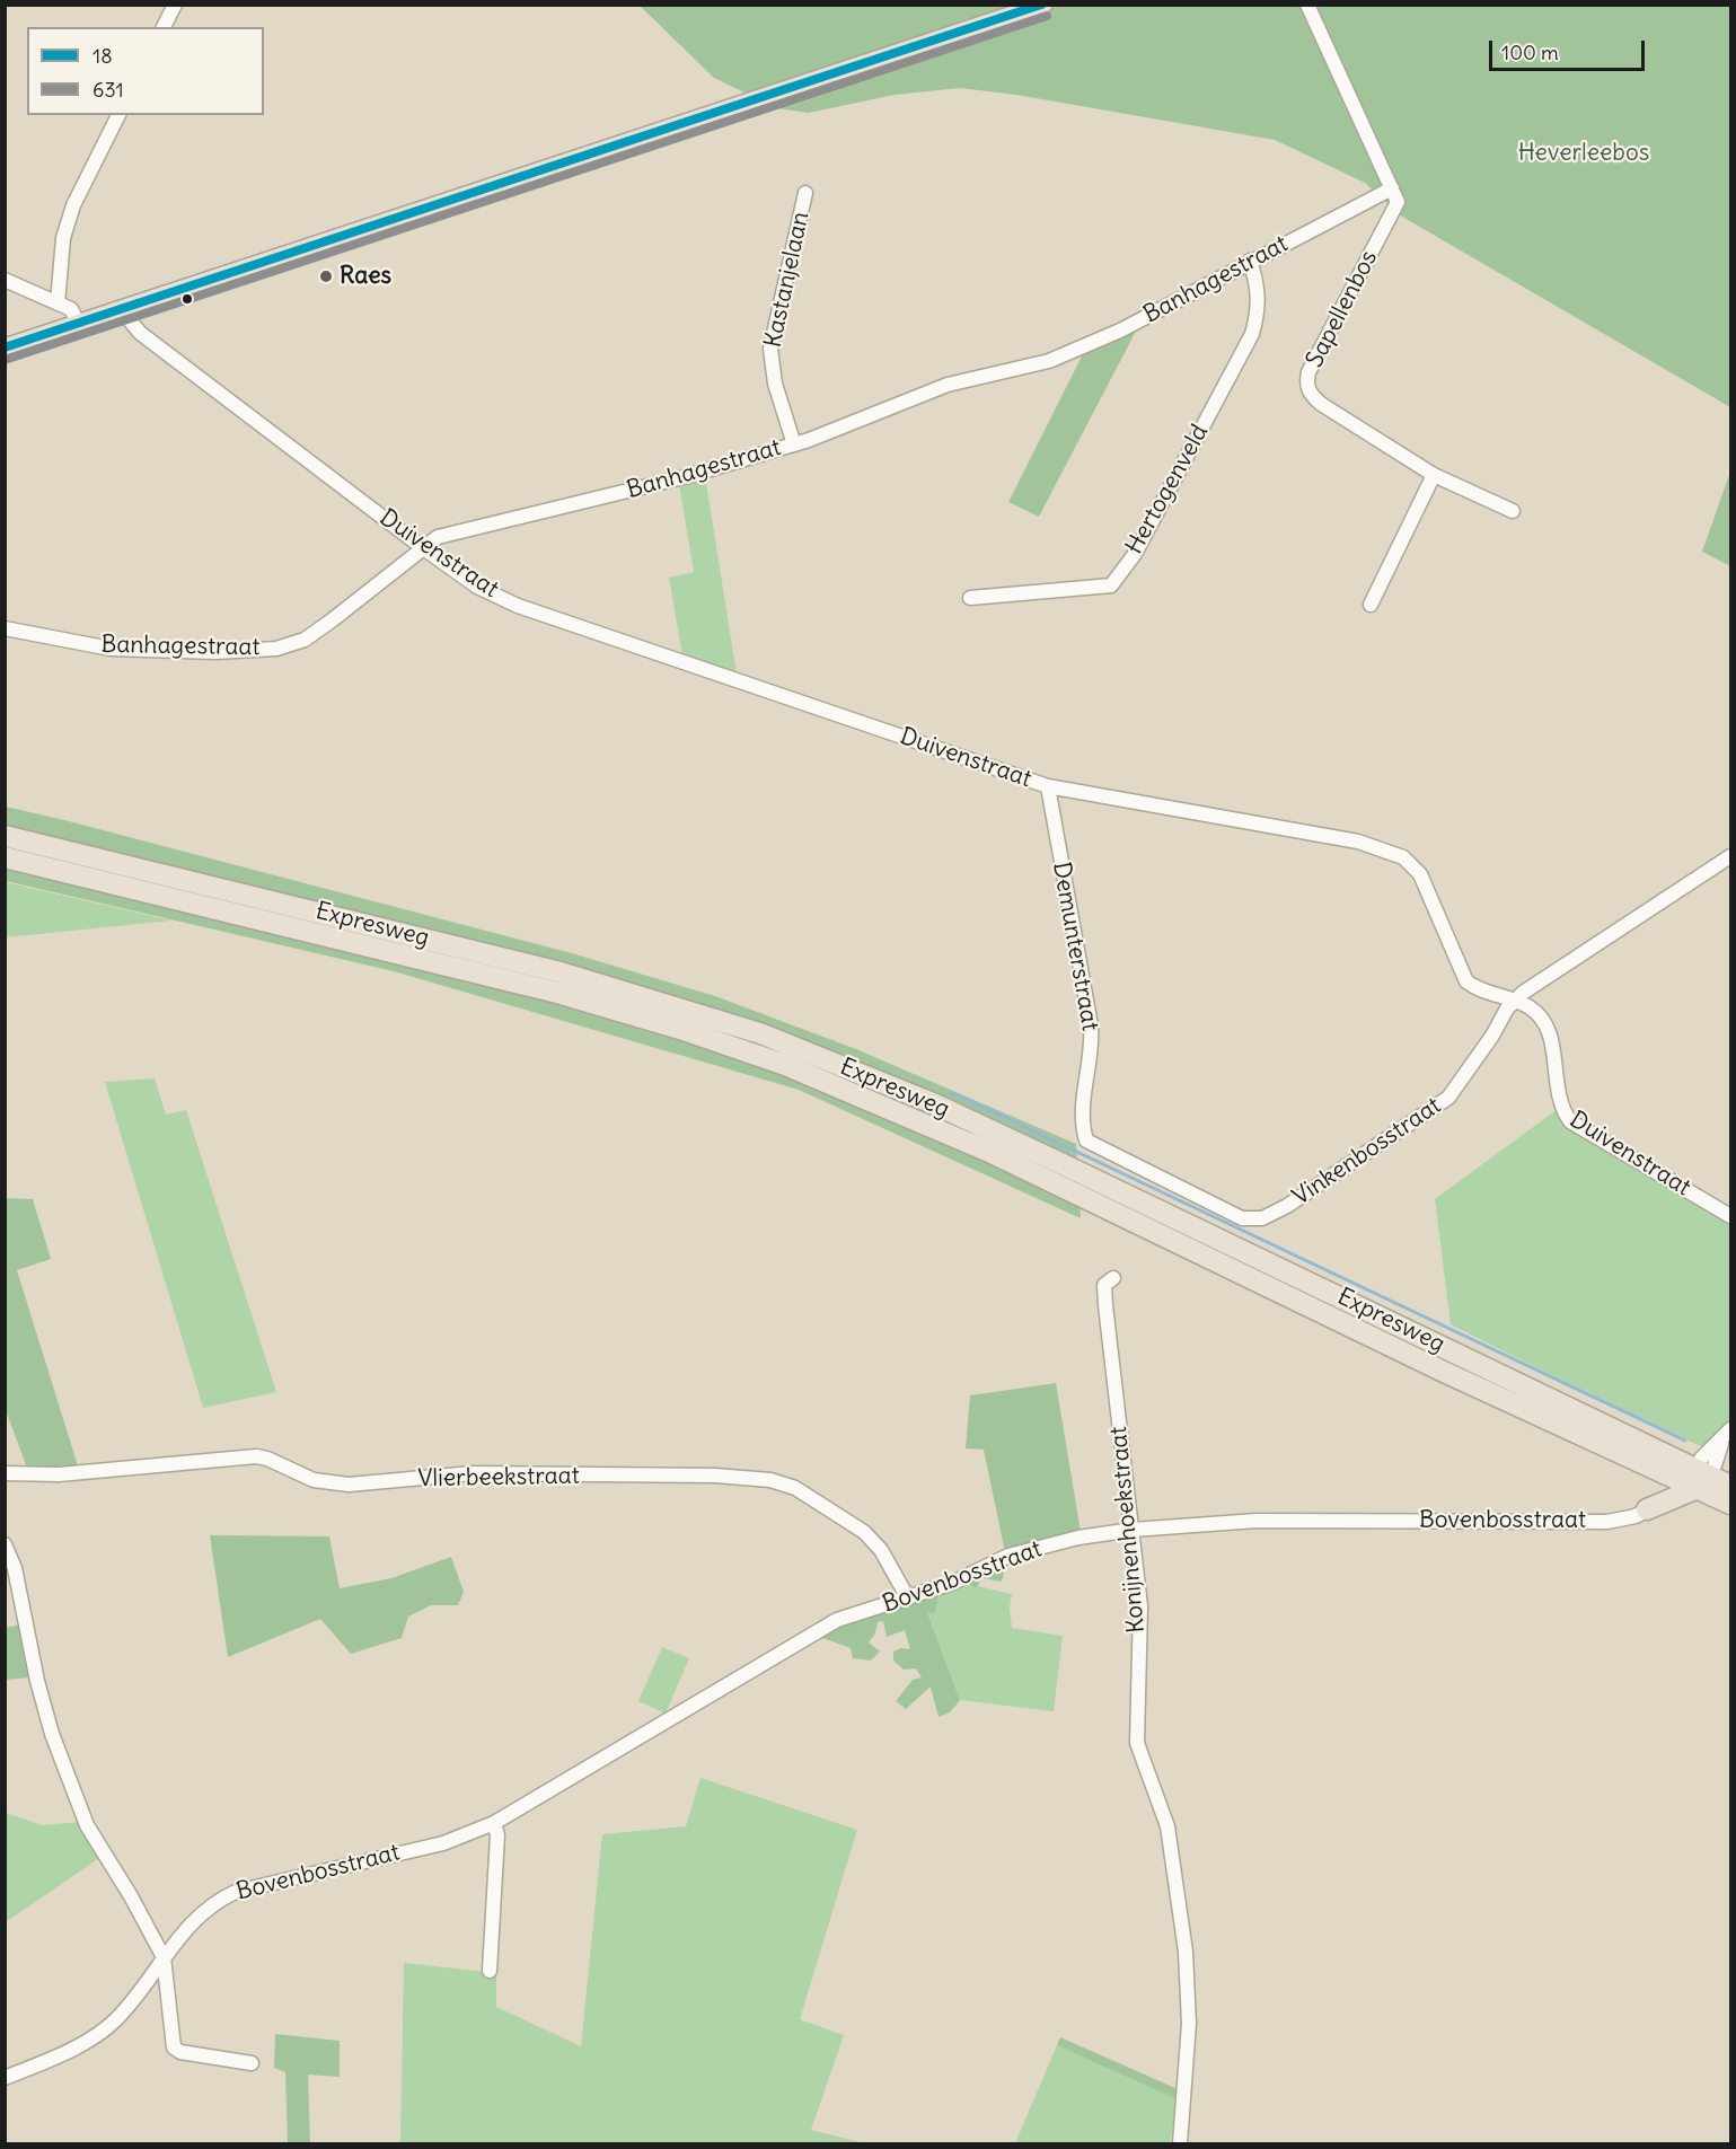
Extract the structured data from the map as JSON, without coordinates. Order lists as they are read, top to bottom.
{
  "streets": {
    "highway": ["Expresweg"],
    "street": [
      "Kastanjelaan",
      "Banhagestraat",
      "Sapellenbos",
      "Hertogenveld",
      "Duivenstraat",
      "Demunterstraat",
      "Vinkenbosstraat",
      "Vlierbeekstraat",
      "Bovenbosstraat",
      "Konijnenhoekstraat"
    ]
  },
  "crossings": [
    ["Kastanjelaan", "Banhagestraat"],
    ["Banhagestraat", "Sapellenbos"],
    ["Banhagestraat", "Hertogenveld"],
    ["Banhagestraat", "Duivenstraat"],
    ["Duivenstraat", "Demunterstraat"],
    ["Duivenstraat", "Vinkenbosstraat"],
    ["Demunterstraat", "Vinkenbosstraat"],
    ["Vlierbeekstraat", "Bovenbosstraat"],
    ["Bovenbosstraat", "Konijnenhoekstraat"]
  ],
  "parks": ["Heverleebos"],
  "places": ["Raes"],
  "lines": ["transit line 18", "transit line 631"],
  "legend": ["18", "631"],
  "scale_bar": "100 m"
}
